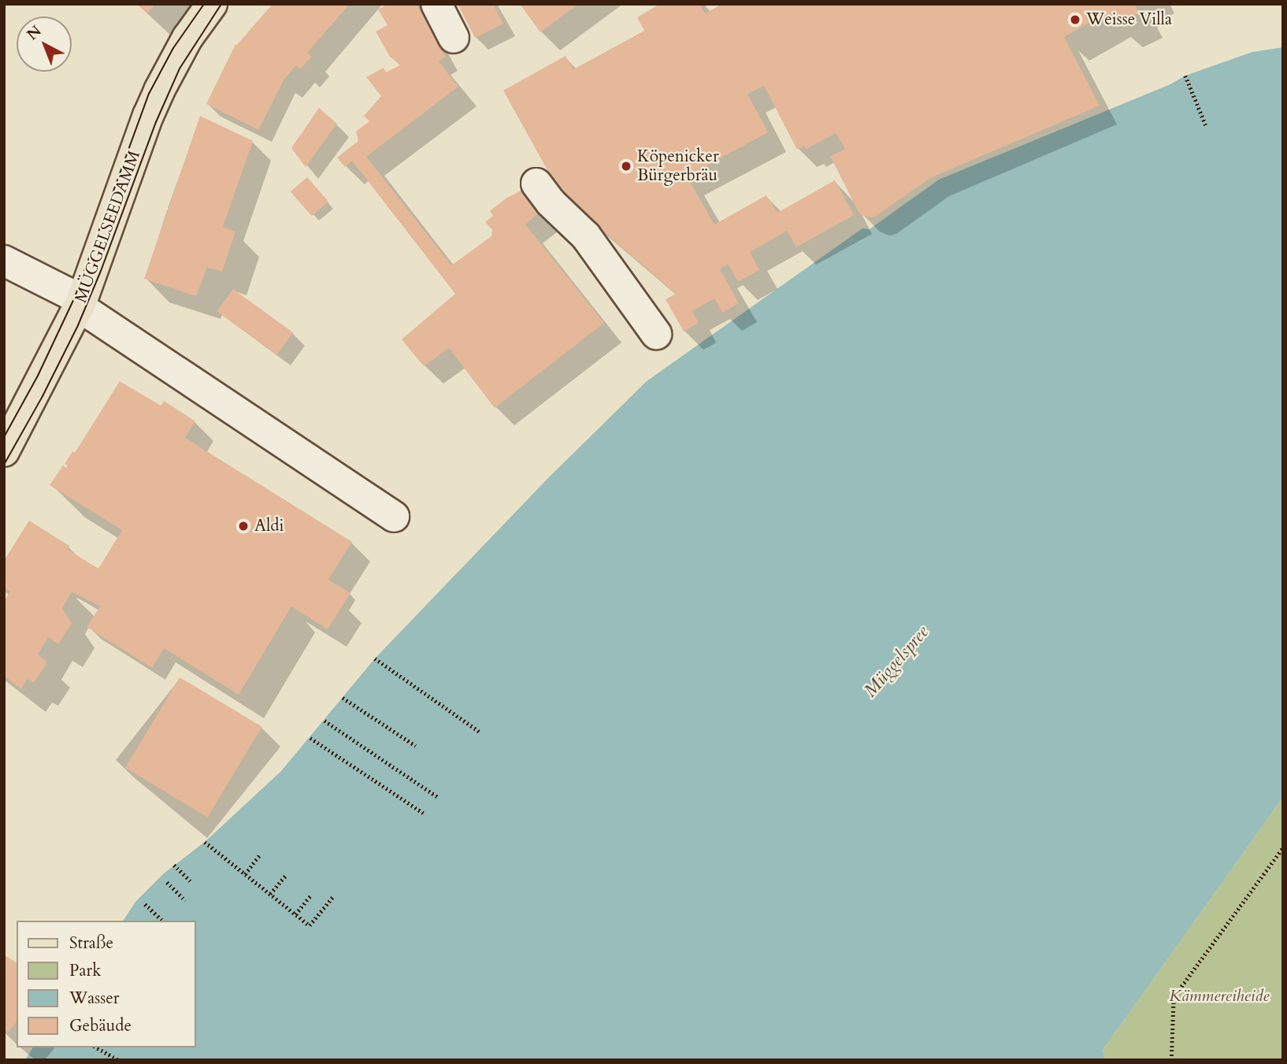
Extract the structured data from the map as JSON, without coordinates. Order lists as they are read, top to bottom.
{
  "streets": {
    "main road": ["MÜGGELSEEDAMM"]
  },
  "water": ["Müggelspree"],
  "parks": ["Kämmereiheide"],
  "places": ["Weisse Villa", "Köpenicker Bürgerbräu", "Aldi"],
  "legend": [
    "Straße",
    "Park",
    "Wasser",
    "Gebäude"
  ],
  "north": "top left"
}
